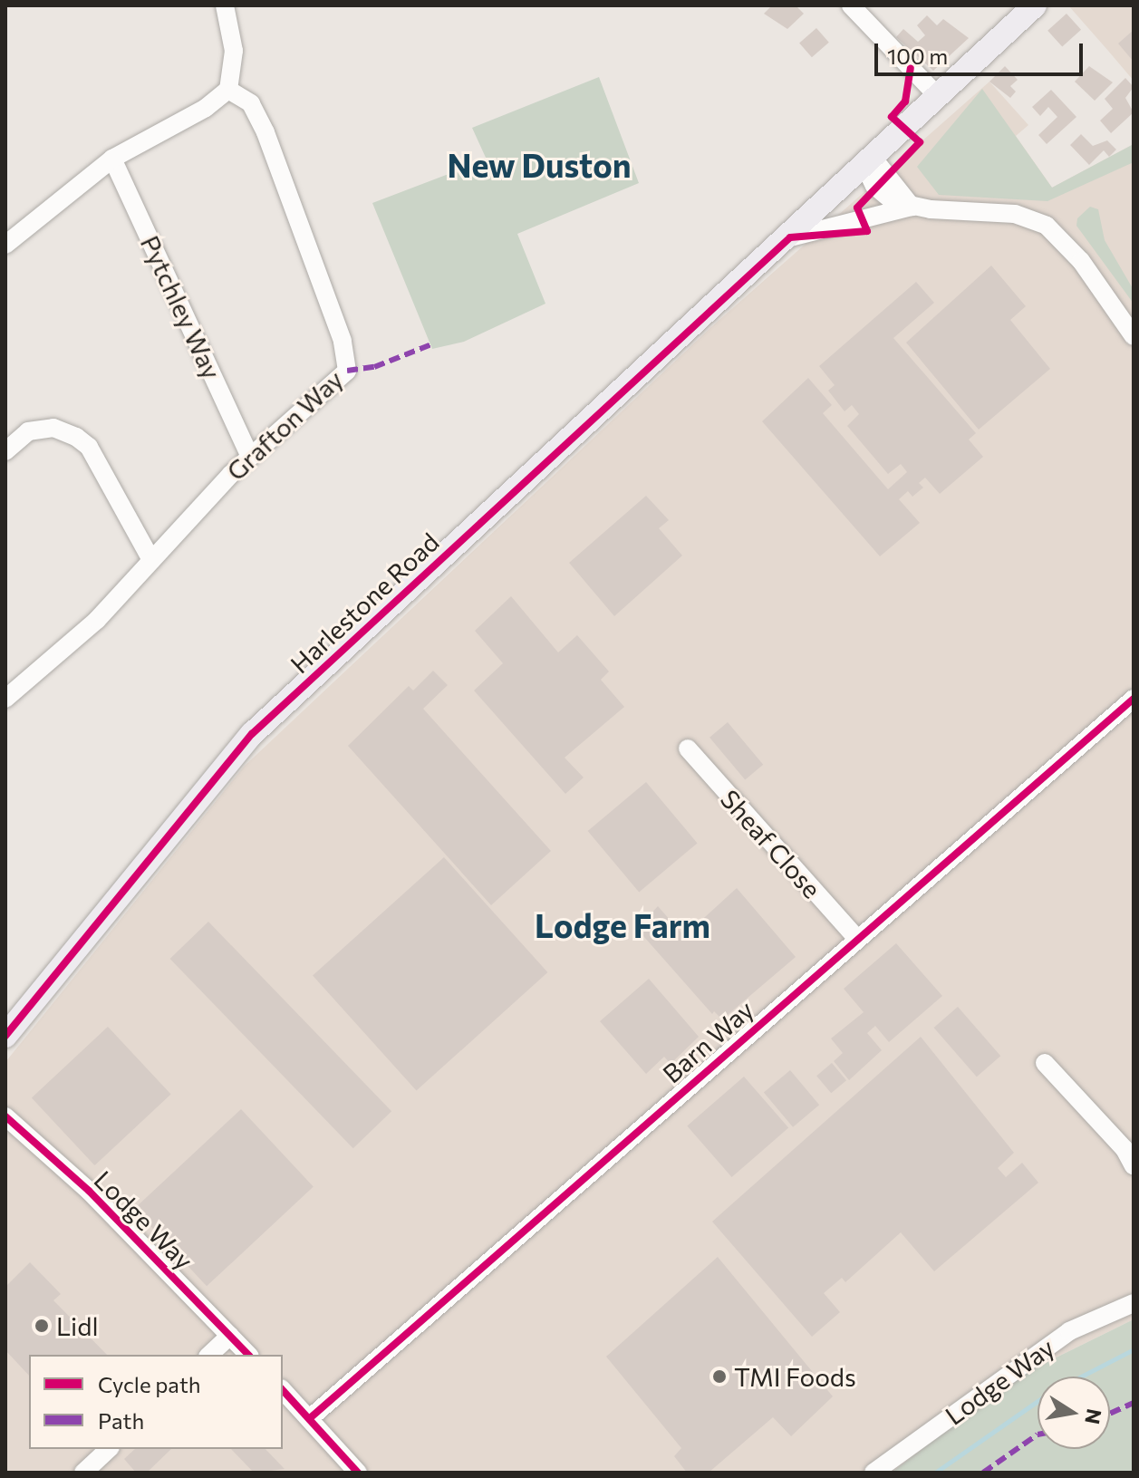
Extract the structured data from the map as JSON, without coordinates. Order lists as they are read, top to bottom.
{
  "streets": {
    "main road": ["Harlestone Road"],
    "street": [
      "Pytchley Way",
      "Grafton Way",
      "Sheaf Close",
      "Barn Way",
      "Lodge Way"
    ]
  },
  "crossings": [
    ["Pytchley Way", "Grafton Way"],
    ["Sheaf Close", "Barn Way"]
  ],
  "districts": ["New Duston", "Lodge Farm"],
  "places": ["Lidl", "TMI Foods"],
  "legend": ["Cycle path", "Path"],
  "scale_bar": "100 m",
  "north": "right"
}
